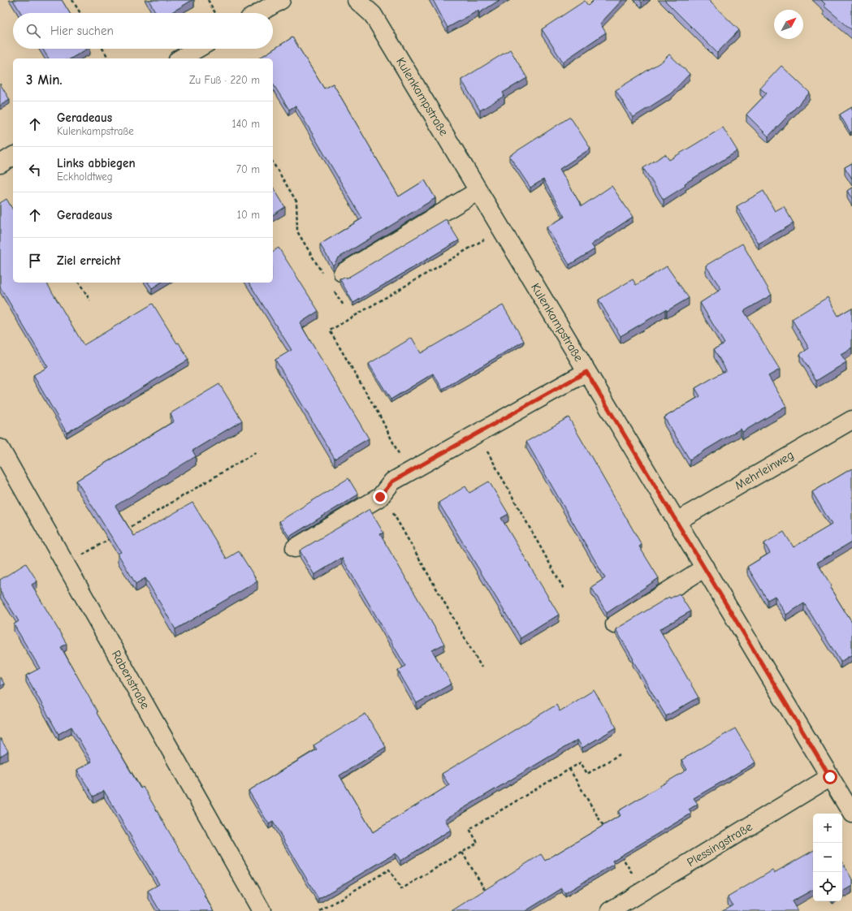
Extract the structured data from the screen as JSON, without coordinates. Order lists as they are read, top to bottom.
{
  "streets": {
    "street": [
      "Kulenkampstraße",
      "Mehrleinweg",
      "Rabenstraße",
      "Plessingstraße"
    ]
  },
  "crossings": [
    ["Kulenkampstraße", "Mehrleinweg"],
    ["Kulenkampstraße", "Plessingstraße"]
  ],
  "north": "top right",
  "page": {
    "search": "Hier suchen",
    "heading": ["3 Min.", "Zu Fuß · 220 m"],
    "list": [
      ["Geradeaus", "Kulenkampstraße", "140 m"],
      ["Links abbiegen", "Eckholdtweg", "70 m"],
      ["Geradeaus", "10 m"],
      "Ziel erreicht"
    ],
    "map_buttons": ["+", "−"]
  }
}
